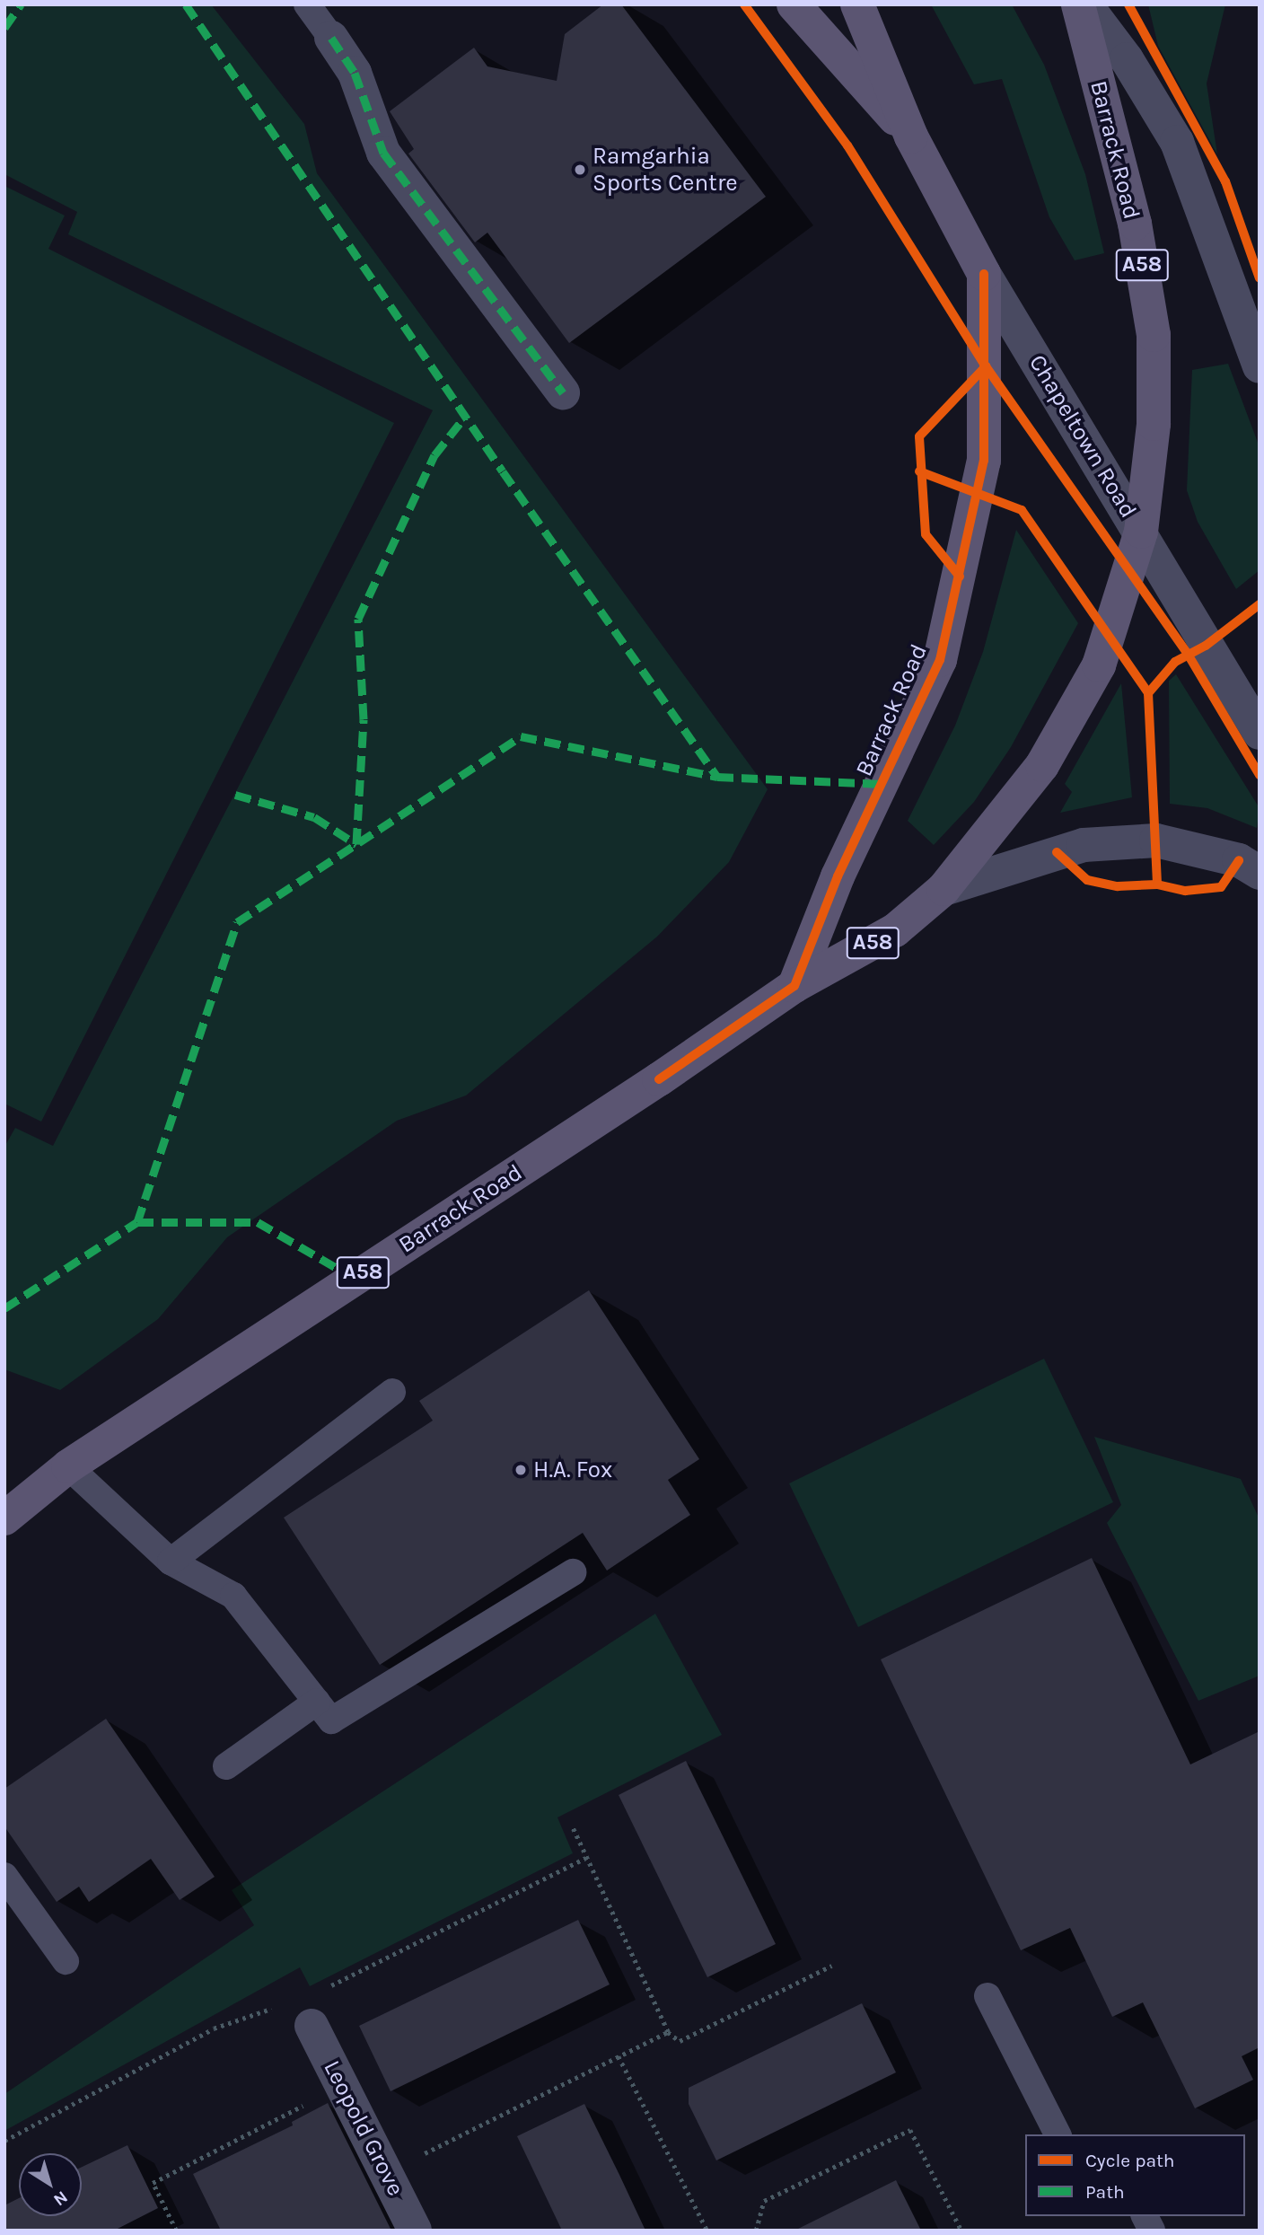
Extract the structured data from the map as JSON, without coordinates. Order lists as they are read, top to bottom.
{
  "streets": {
    "main road": ["Barrack Road", "A58", "Chapeltown Road"],
    "street": ["Leopold Grove"]
  },
  "crossings": [
    ["Barrack Road", "Chapeltown Road"],
    ["A58", "Chapeltown Road"]
  ],
  "places": ["Ramgarhia Sports Centre", "H.A. Fox"],
  "legend": ["Cycle path", "Path"],
  "north": "bottom right"
}
